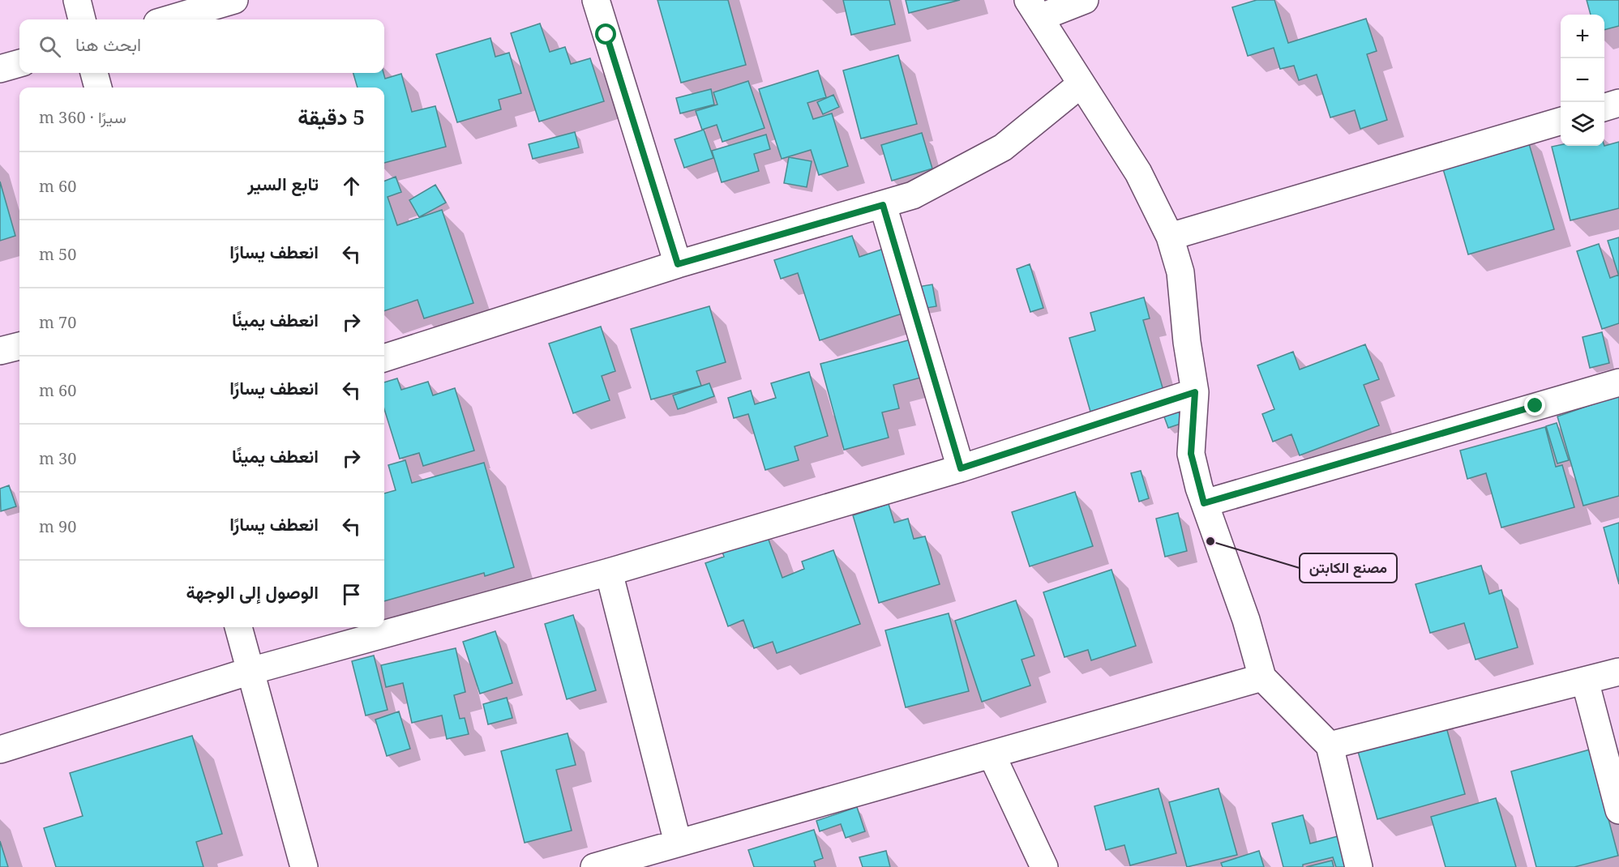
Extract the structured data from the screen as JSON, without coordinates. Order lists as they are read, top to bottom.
{
  "places": ["مصنع الكابتن"],
  "page": {
    "map_buttons": ["+", "−"],
    "search": "ابحث هنا",
    "heading": ["5 دقيقة", "سيرًا · 360 m"],
    "list": [
      ["تابع السير", "60 m"],
      ["انعطف يسارًا", "50 m"],
      ["انعطف يمينًا", "70 m"],
      ["انعطف يسارًا", "60 m"],
      ["انعطف يمينًا", "30 m"],
      ["انعطف يسارًا", "90 m"],
      "الوصول إلى الوجهة"
    ]
  }
}
